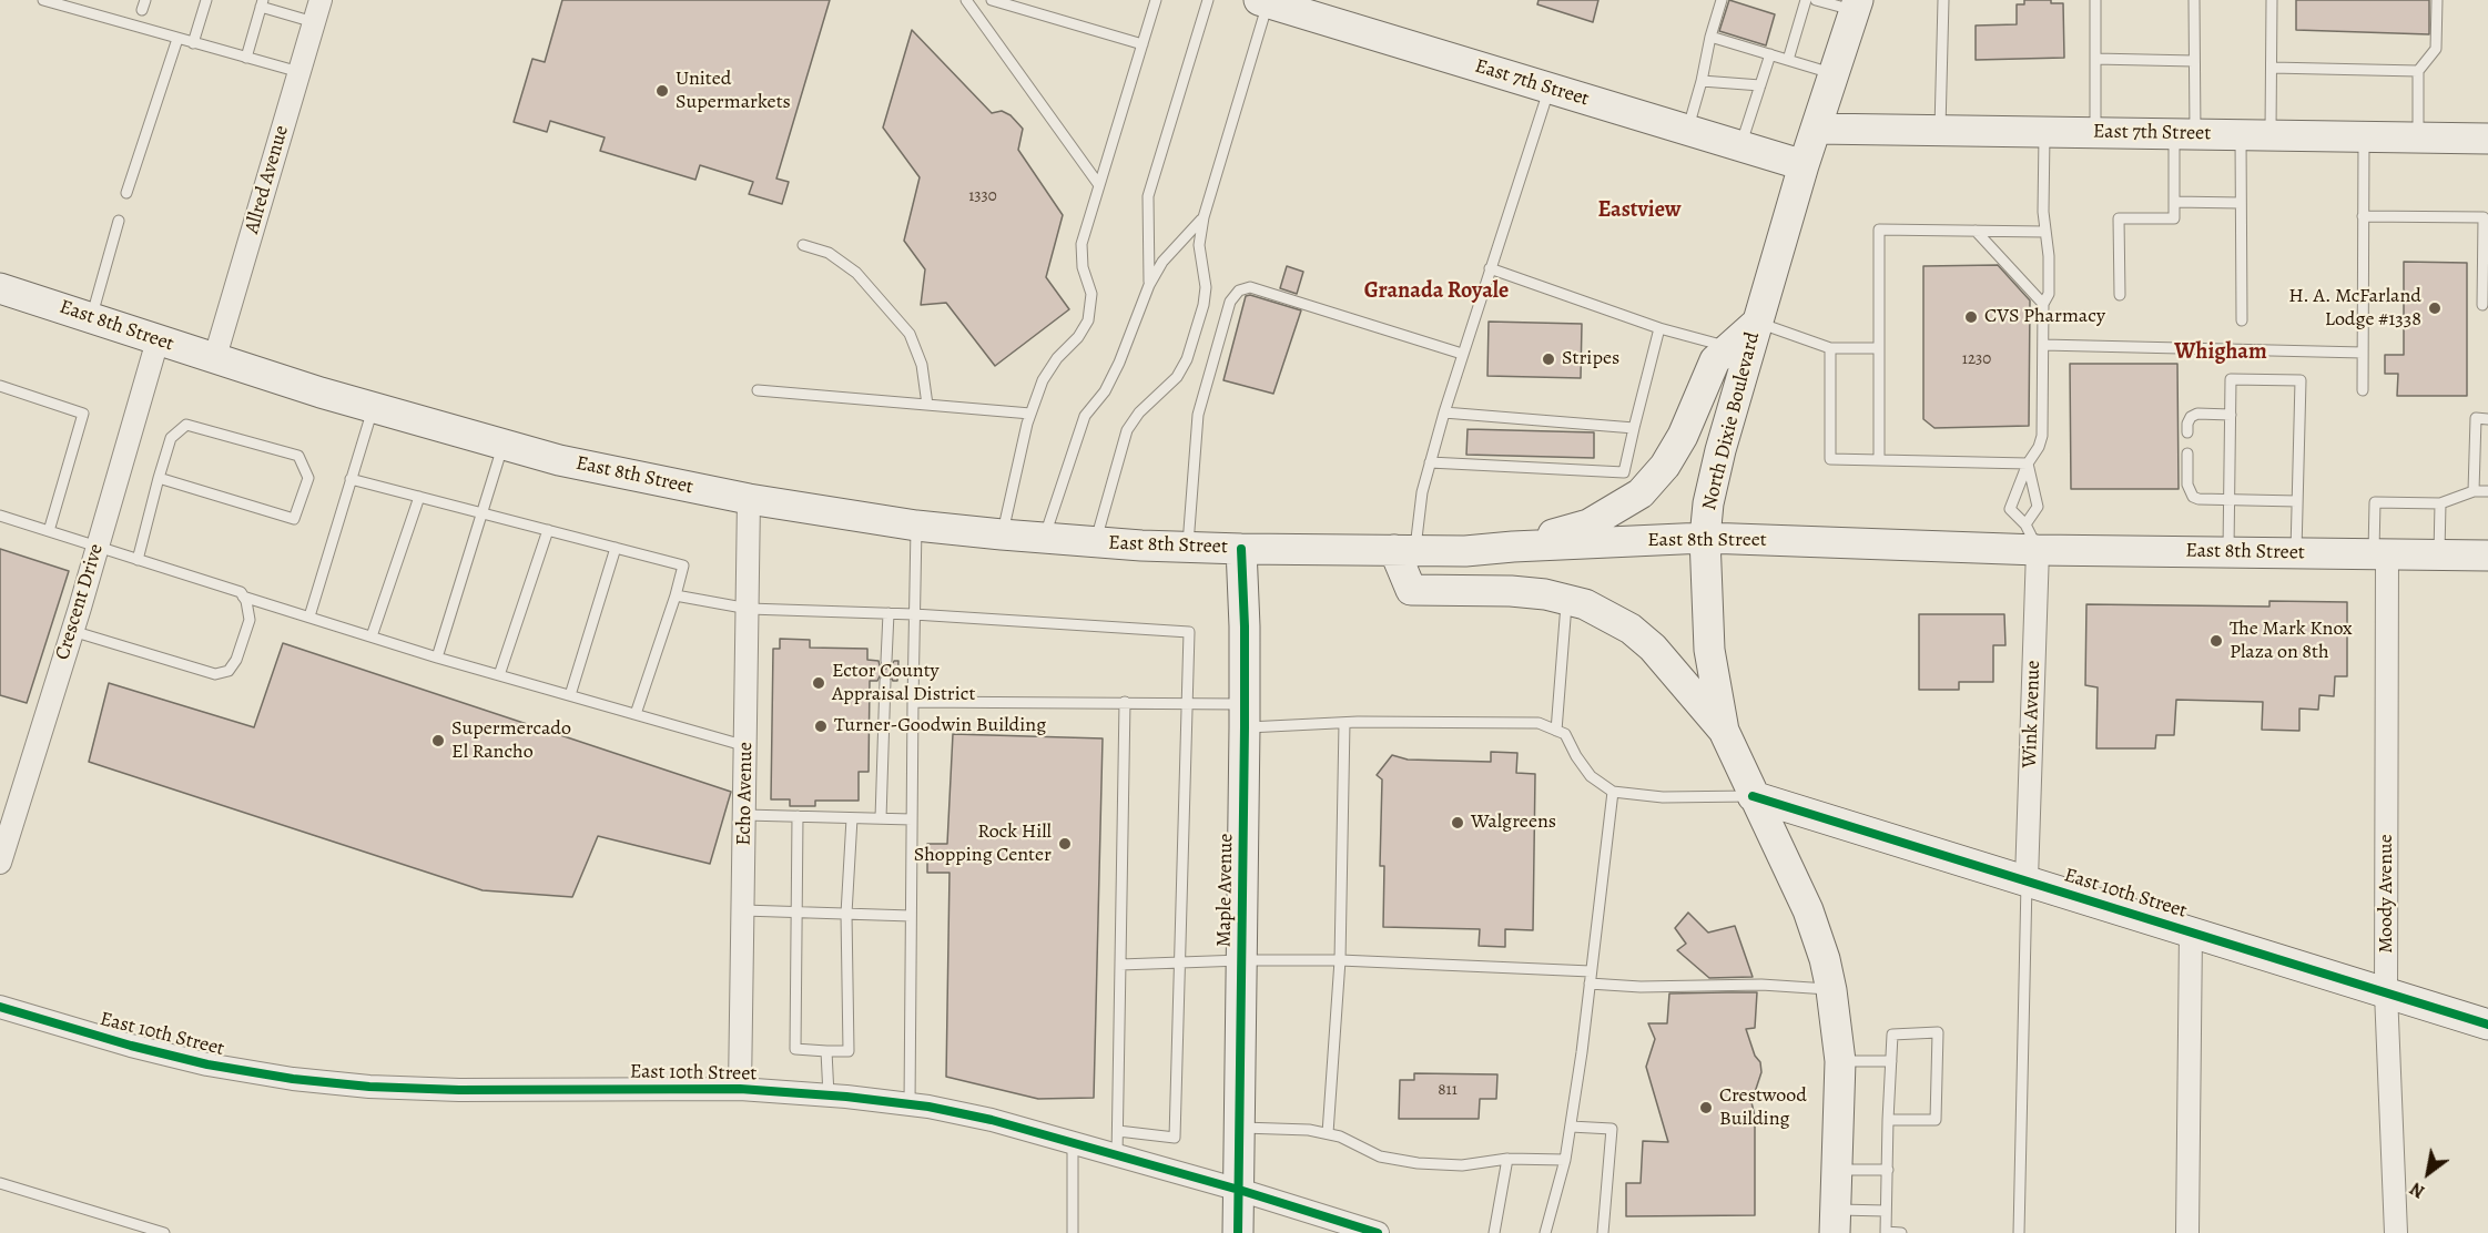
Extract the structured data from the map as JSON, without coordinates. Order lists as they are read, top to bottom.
{
  "streets": {
    "main road": [
      "East 7th Street",
      "East 8th Street",
      "North Dixie Boulevard",
      "Maple Avenue",
      "East 10th Street"
    ],
    "street": [
      "Allred Avenue",
      "Crescent Drive",
      "Wink Avenue",
      "Echo Avenue",
      "Moody Avenue"
    ]
  },
  "crossings": [
    ["East 7th Street", "North Dixie Boulevard"],
    ["Allred Avenue", "East 8th Street"],
    ["East 8th Street", "North Dixie Boulevard"],
    ["East 8th Street", "Crescent Drive"],
    ["East 8th Street", "Wink Avenue"],
    ["East 8th Street", "Echo Avenue"],
    ["East 8th Street", "Maple Avenue"],
    ["East 8th Street", "Moody Avenue"],
    ["North Dixie Boulevard", "East 10th Street"],
    ["Wink Avenue", "East 10th Street"],
    ["Echo Avenue", "East 10th Street"],
    ["Maple Avenue", "East 10th Street"],
    ["East 10th Street", "Moody Avenue"]
  ],
  "districts": ["Eastview", "Granada Royale", "Whigham"],
  "places": [
    "United Supermarkets",
    "H. A. McFarland Lodge #1338",
    "CVS Pharmacy",
    "Stripes",
    "The Mark Knox Plaza on 8th",
    "Ector County Appraisal District",
    "Turner-Goodwin Building",
    "Supermercado El Rancho",
    "Walgreens",
    "Rock Hill Shopping Center",
    "Crestwood Building"
  ],
  "house_numbers": ["1330", "1230", "811"],
  "north": "bottom left"
}
